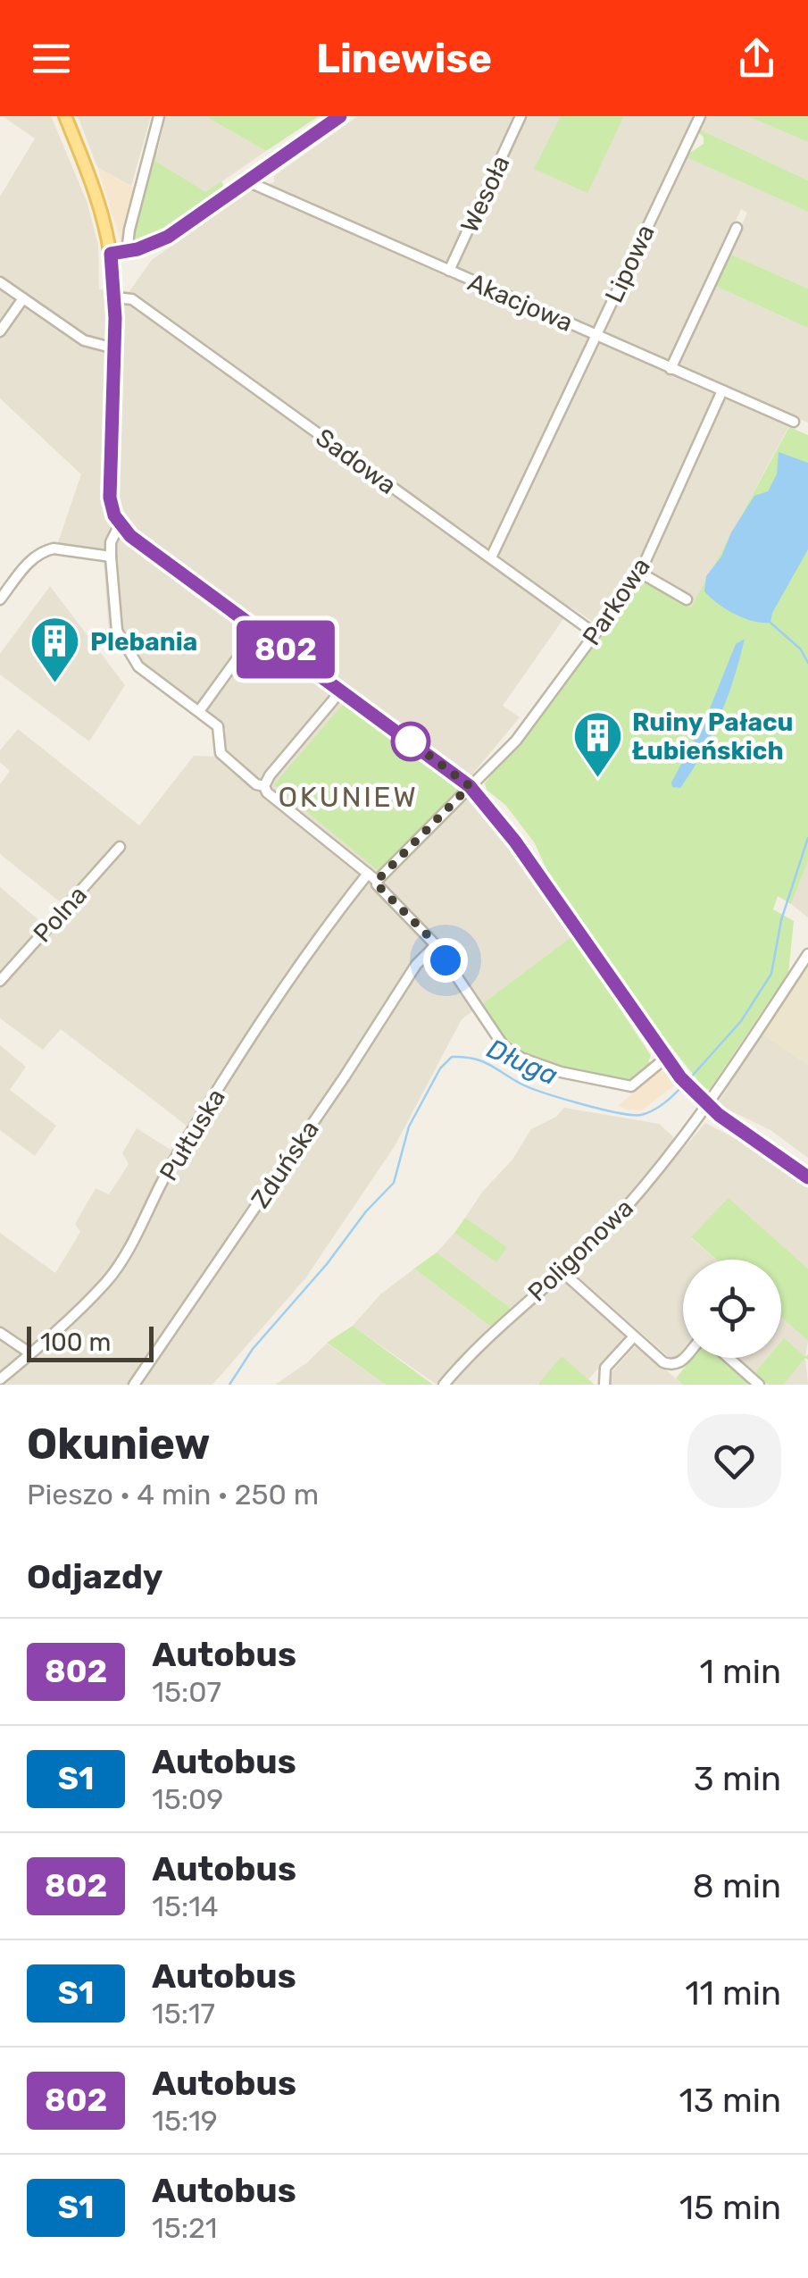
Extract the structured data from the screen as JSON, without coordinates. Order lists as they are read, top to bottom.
{
  "streets": {
    "street": [
      "Wesoła",
      "Lipowa",
      "Akacjowa",
      "Sadowa",
      "Parkowa",
      "Polna",
      "Pułtuska",
      "Zduńska",
      "Poligonowa"
    ]
  },
  "crossings": [
    ["Wesoła", "Akacjowa"],
    ["Lipowa", "Akacjowa"],
    ["Lipowa", "Sadowa"],
    ["Akacjowa", "Parkowa"],
    ["Sadowa", "Parkowa"],
    ["Parkowa", "Pułtuska"]
  ],
  "districts": ["OKUNIEW"],
  "water": ["Długa"],
  "places": {
    "building": ["Plebania", "Ruiny Pałacu Łubieńskich"]
  },
  "lines": ["bus line 802"],
  "scale_bar": "100 m",
  "page": {
    "header": "Linewise",
    "on_map": "802",
    "scale": "100 m",
    "heading": [
      ["Okuniew", "Pieszo · 4 min · 250 m"],
      "Odjazdy"
    ],
    "list": [
      {
        "mark": "802",
        "name": "Autobus",
        "note": "15:07",
        "value": "1 min"
      },
      {
        "mark": "S1",
        "name": "Autobus",
        "note": "15:09",
        "value": "3 min"
      },
      {
        "mark": "802",
        "name": "Autobus",
        "note": "15:14",
        "value": "8 min"
      },
      {
        "mark": "S1",
        "name": "Autobus",
        "note": "15:17",
        "value": "11 min"
      },
      {
        "mark": "802",
        "name": "Autobus",
        "note": "15:19",
        "value": "13 min"
      },
      {
        "mark": "S1",
        "name": "Autobus",
        "note": "15:21",
        "value": "15 min"
      }
    ]
  }
}
